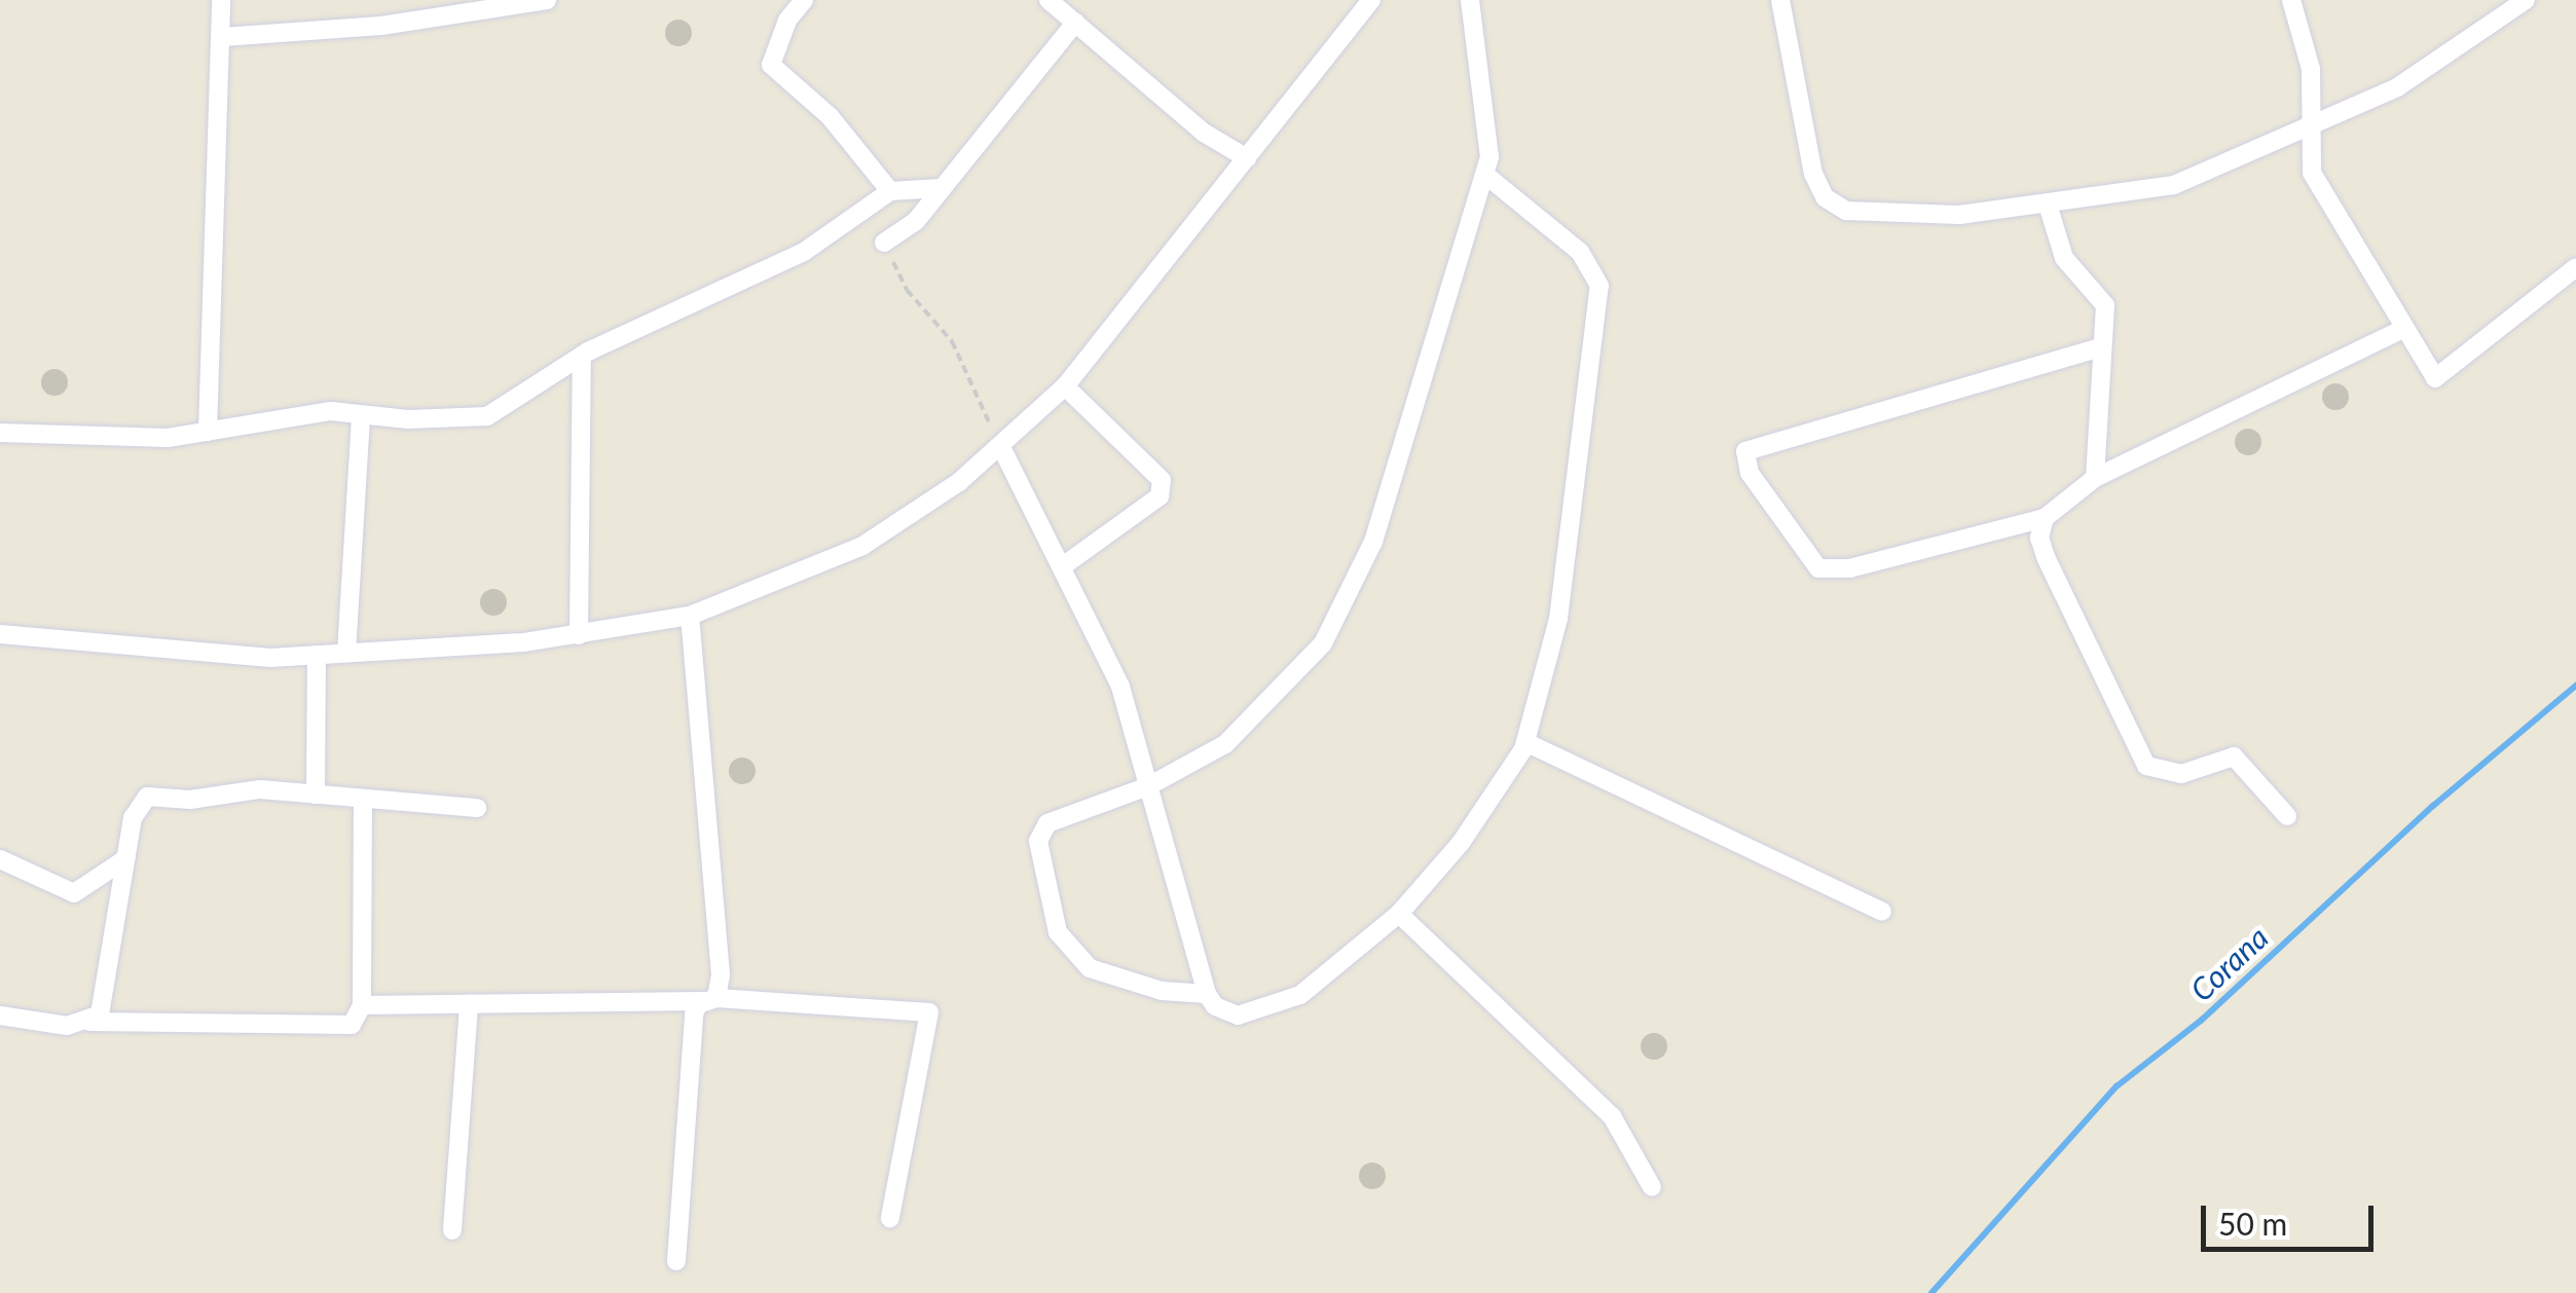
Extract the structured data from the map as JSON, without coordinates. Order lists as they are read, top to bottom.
{
  "water": ["Corana"],
  "scale_bar": "50 m"
}
